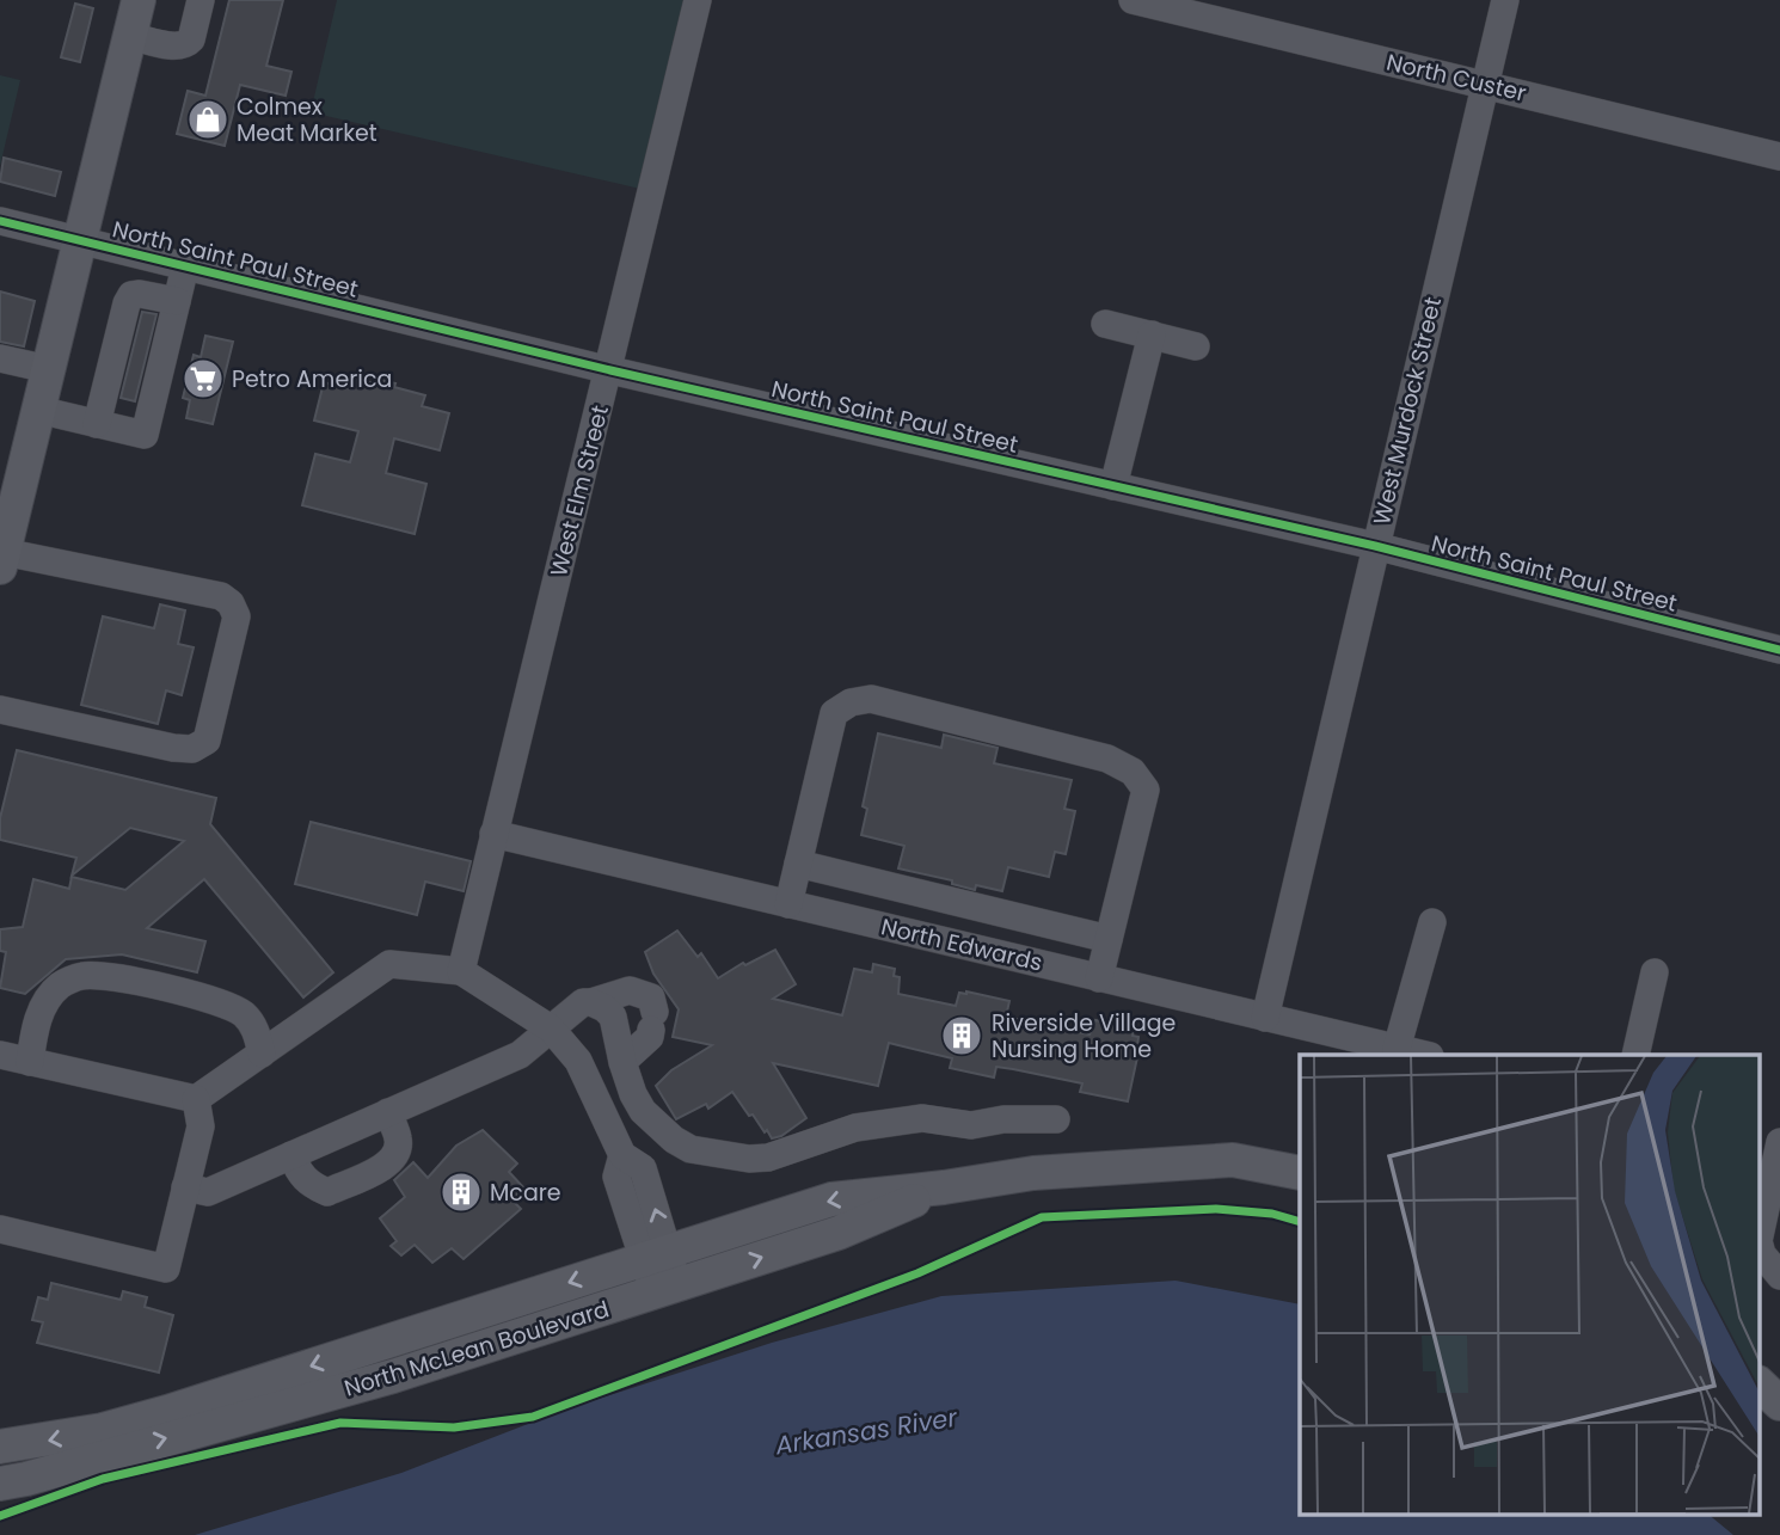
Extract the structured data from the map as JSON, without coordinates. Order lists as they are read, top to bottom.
{
  "streets": {
    "main road": ["North McLean Boulevard"],
    "street": [
      "North Custer",
      "North Saint Paul Street",
      "West Murdock Street",
      "West Elm Street",
      "North Edwards"
    ]
  },
  "crossings": [
    ["North Custer", "West Murdock Street"],
    ["North Saint Paul Street", "West Murdock Street"],
    ["North Saint Paul Street", "West Elm Street"],
    ["West Murdock Street", "North Edwards"],
    ["West Elm Street", "North Edwards"]
  ],
  "water": ["Arkansas River"],
  "places": {
    "shop": ["Colmex Meat Market"],
    "supermarket": ["Petro America"],
    "building": ["Riverside Village Nursing Home", "Mcare"]
  }
}
